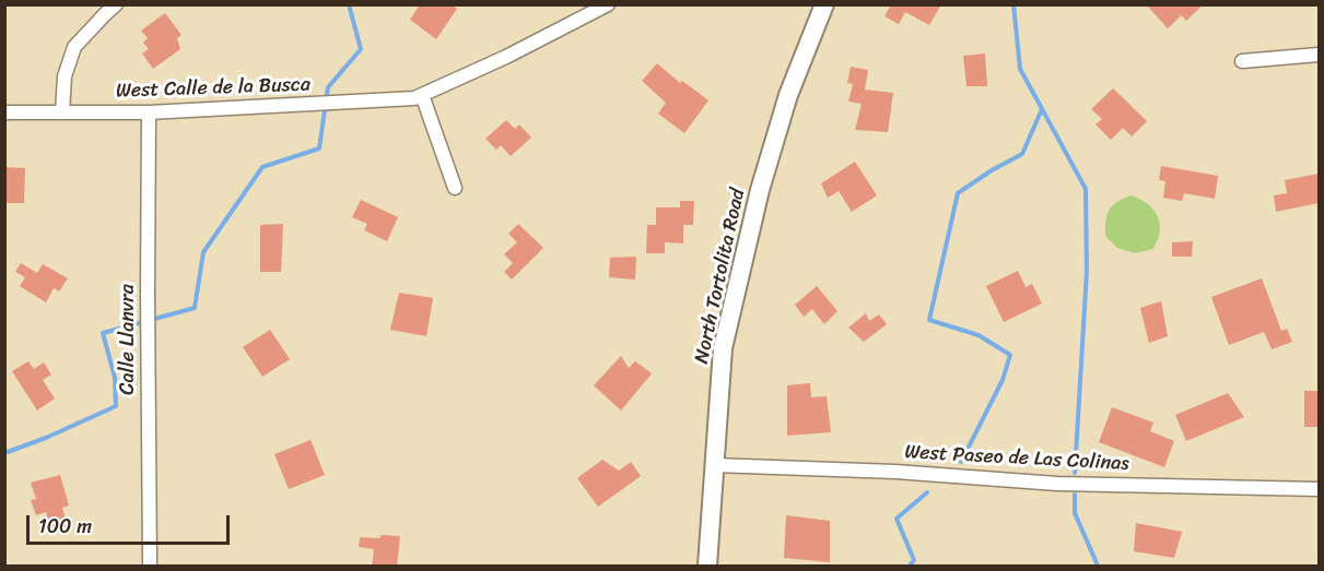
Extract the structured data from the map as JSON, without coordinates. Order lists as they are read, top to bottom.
{
  "streets": {
    "street": [
      "West Calle de la Busca",
      "North Tortolita Road",
      "Calle Llanvra",
      "West Paseo de Las Colinas"
    ]
  },
  "crossings": [
    ["West Calle de la Busca", "Calle Llanvra"],
    ["North Tortolita Road", "West Paseo de Las Colinas"]
  ],
  "scale_bar": "100 m"
}
